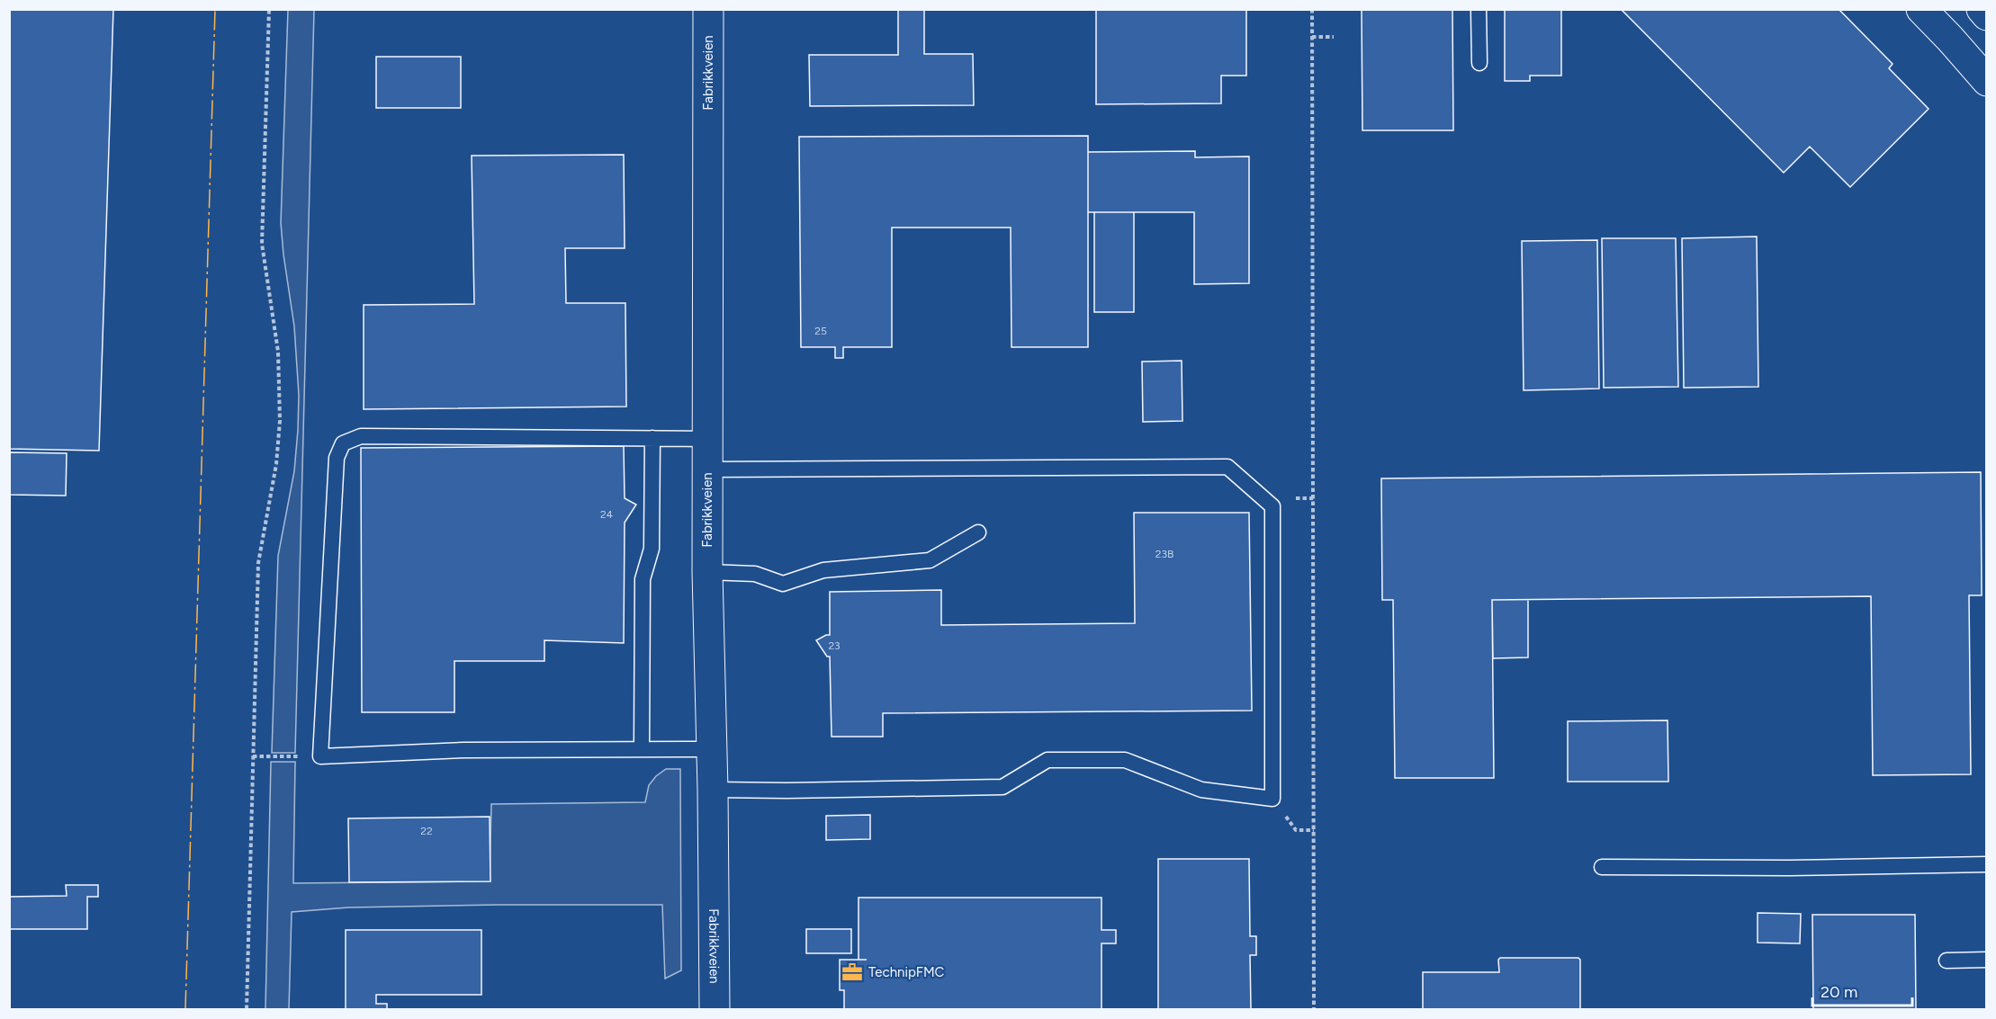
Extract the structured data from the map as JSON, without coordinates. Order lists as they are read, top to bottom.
{
  "streets": {
    "street": ["Fabrikkveien"]
  },
  "places": {
    "office": ["TechnipFMC"]
  },
  "house_numbers": [
    "25",
    "24",
    "23B",
    "23",
    "22"
  ],
  "scale_bar": "20 m"
}
